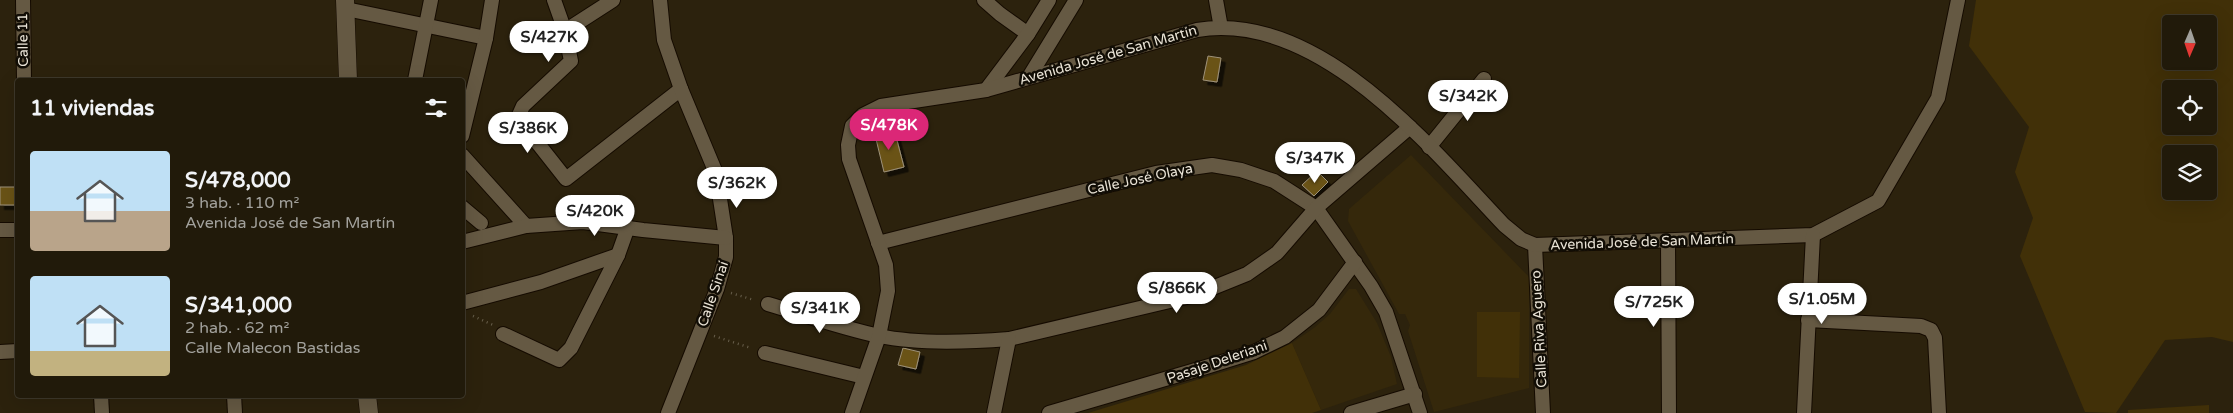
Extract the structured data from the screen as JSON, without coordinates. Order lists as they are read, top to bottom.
{
  "streets": {
    "street": [
      "Calle 11",
      "Avenida José de San Martín",
      "Calle José Olaya",
      "Calle Sinaí",
      "Calle Riva Aguero",
      "Pasaje Deleriani"
    ]
  },
  "crossings": [
    ["Avenida José de San Martín", "Calle José Olaya"],
    ["Avenida José de San Martín", "Calle Riva Aguero"],
    ["Calle José Olaya", "Pasaje Deleriani"]
  ],
  "north": "bottom",
  "page": {
    "price": [
      "S/427K",
      "S/342K",
      "S/478K",
      "S/386K",
      "S/347K",
      "S/362K",
      "S/420K",
      "S/866K",
      "S/1.05M",
      "S/725K",
      "S/341K"
    ],
    "heading": "11 viviendas",
    "list": [
      {
        "name": "S/478,000",
        "note": "3 hab. · 110 m² · Avenida José de San Martín"
      },
      {
        "name": "S/341,000",
        "note": "2 hab. · 62 m² · Calle Malecon Bastidas"
      }
    ]
  }
}
